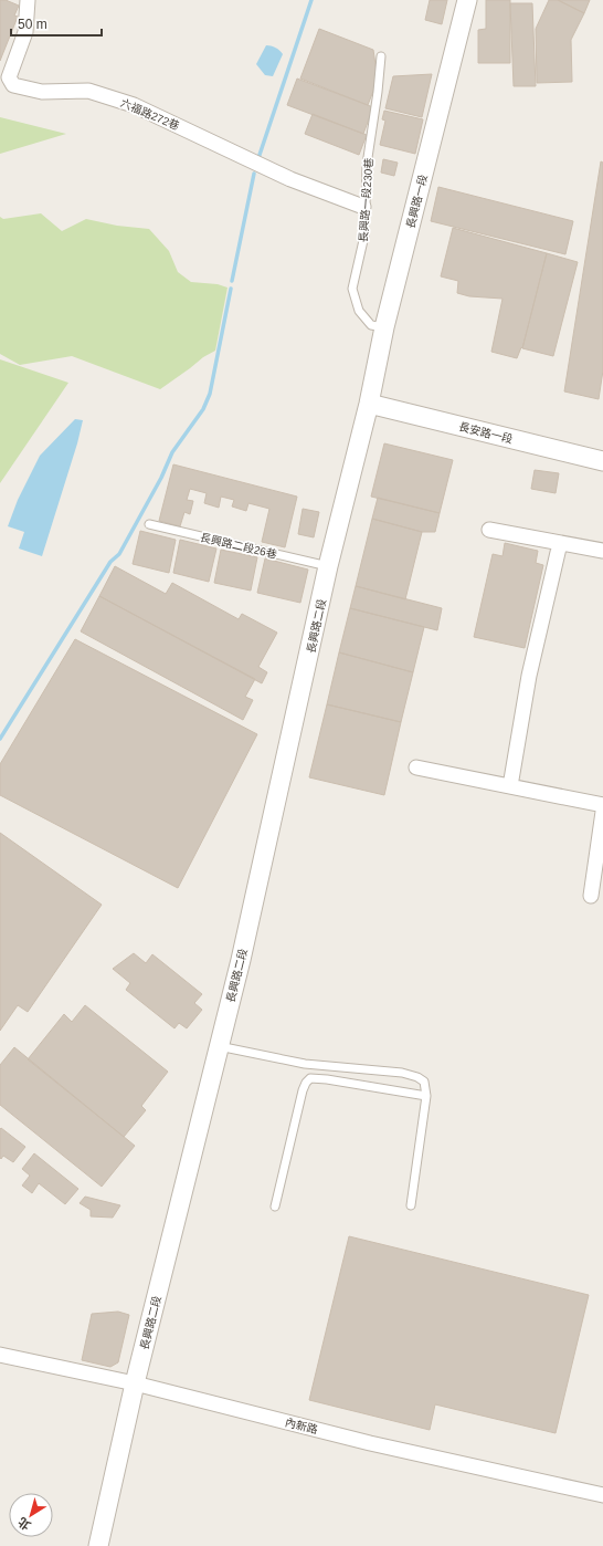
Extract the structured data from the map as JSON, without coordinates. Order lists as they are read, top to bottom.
{
  "streets": {
    "street": [
      "六福路272巷",
      "長興路一段",
      "長安路一段",
      "長興路二段",
      "內新路"
    ],
    "lane": ["長興路一段230巷", "長興路二段26巷"]
  },
  "crossings": [
    ["六福路272巷", "長興路一段230巷"],
    ["長興路一段230巷", "長興路一段"],
    ["長興路一段", "長安路一段"],
    ["長興路一段", "長興路二段"],
    ["長安路一段", "長興路二段"],
    ["長興路二段26巷", "長興路二段"],
    ["長興路二段", "內新路"]
  ],
  "scale_bar": "50 m",
  "north": "bottom left"
}
